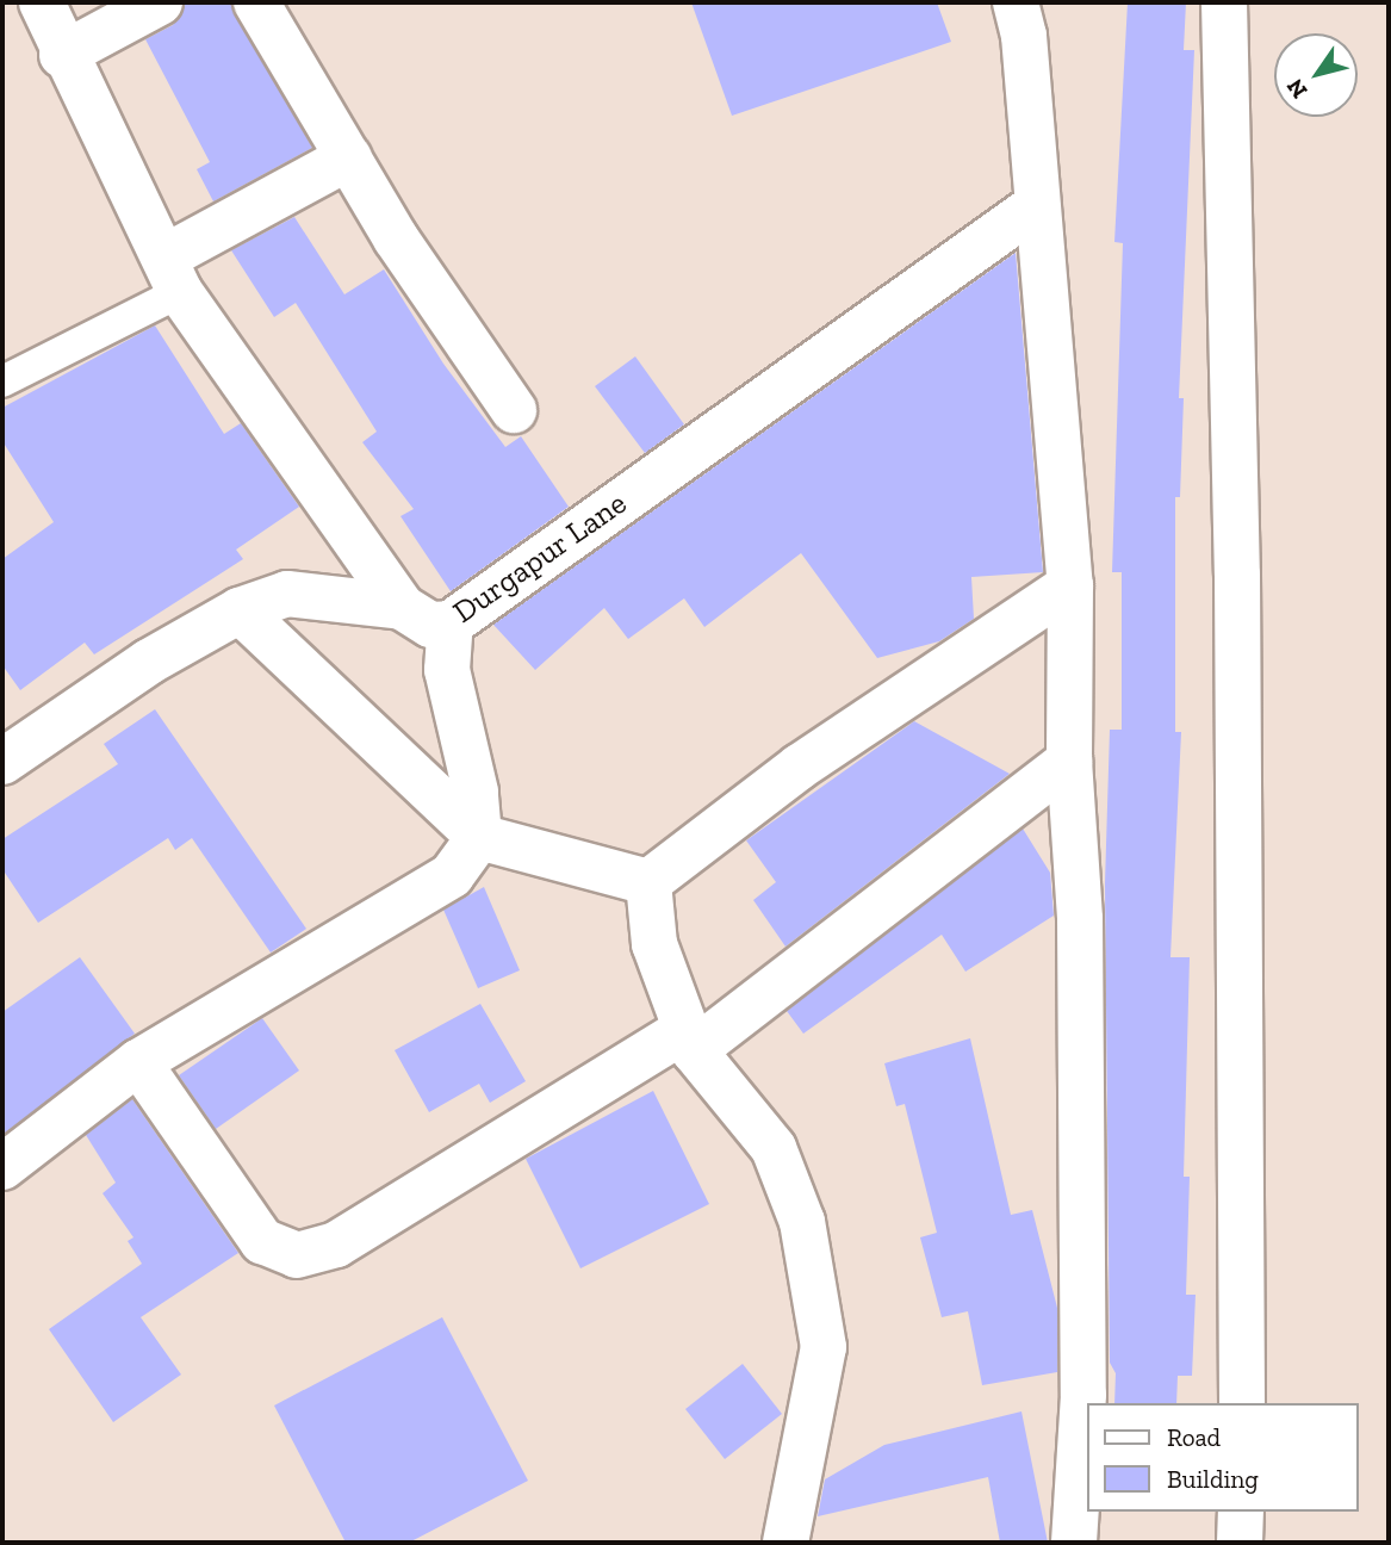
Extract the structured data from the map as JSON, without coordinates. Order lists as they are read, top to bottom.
{
  "streets": {
    "street": ["Durgapur Lane"]
  },
  "legend": ["Road", "Building"],
  "north": "bottom left"
}
